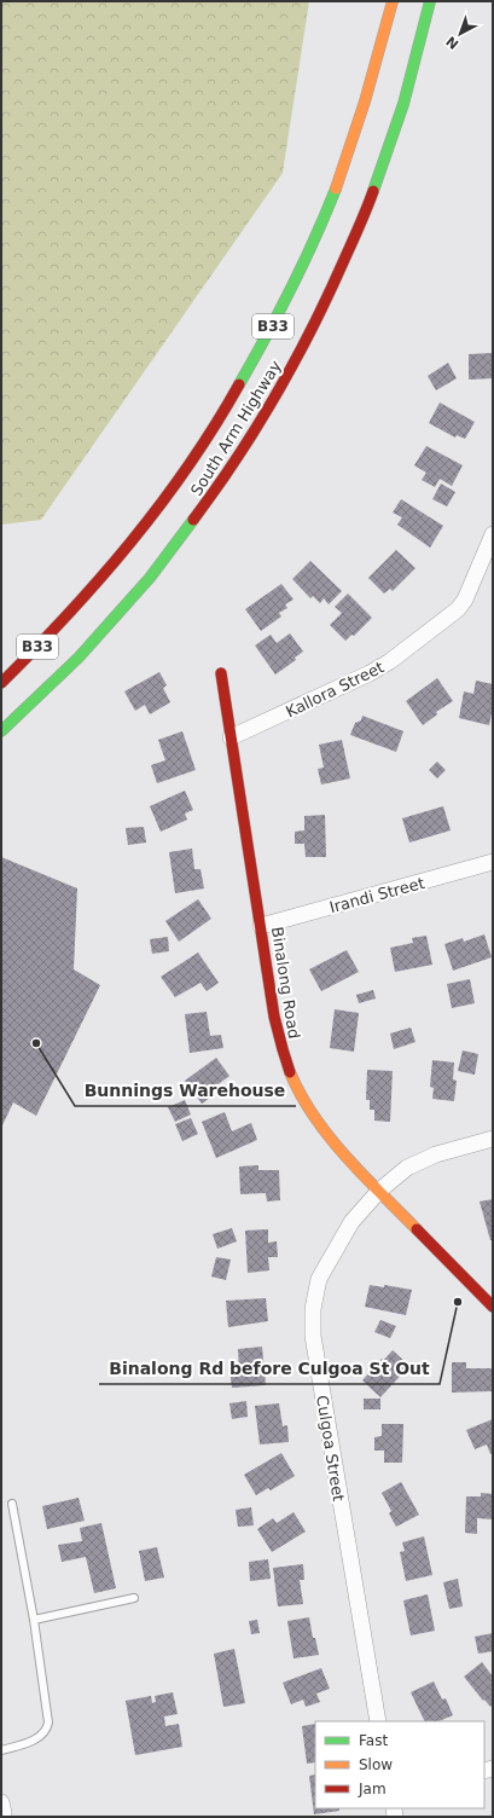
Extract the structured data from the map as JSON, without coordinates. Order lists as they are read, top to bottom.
{
  "streets": {
    "main road": ["B33", "South Arm Highway", "Binalong Road"],
    "street": ["Kallora Street", "Irandi Street", "Culgoa Street"]
  },
  "crossings": [
    ["Kallora Street", "Binalong Road"],
    ["Irandi Street", "Binalong Road"],
    ["Binalong Road", "Culgoa Street"]
  ],
  "places": ["Bunnings Warehouse", "Binalong Rd before Culgoa St Out"],
  "legend": ["Fast", "Slow", "Jam"],
  "north": "bottom left"
}
